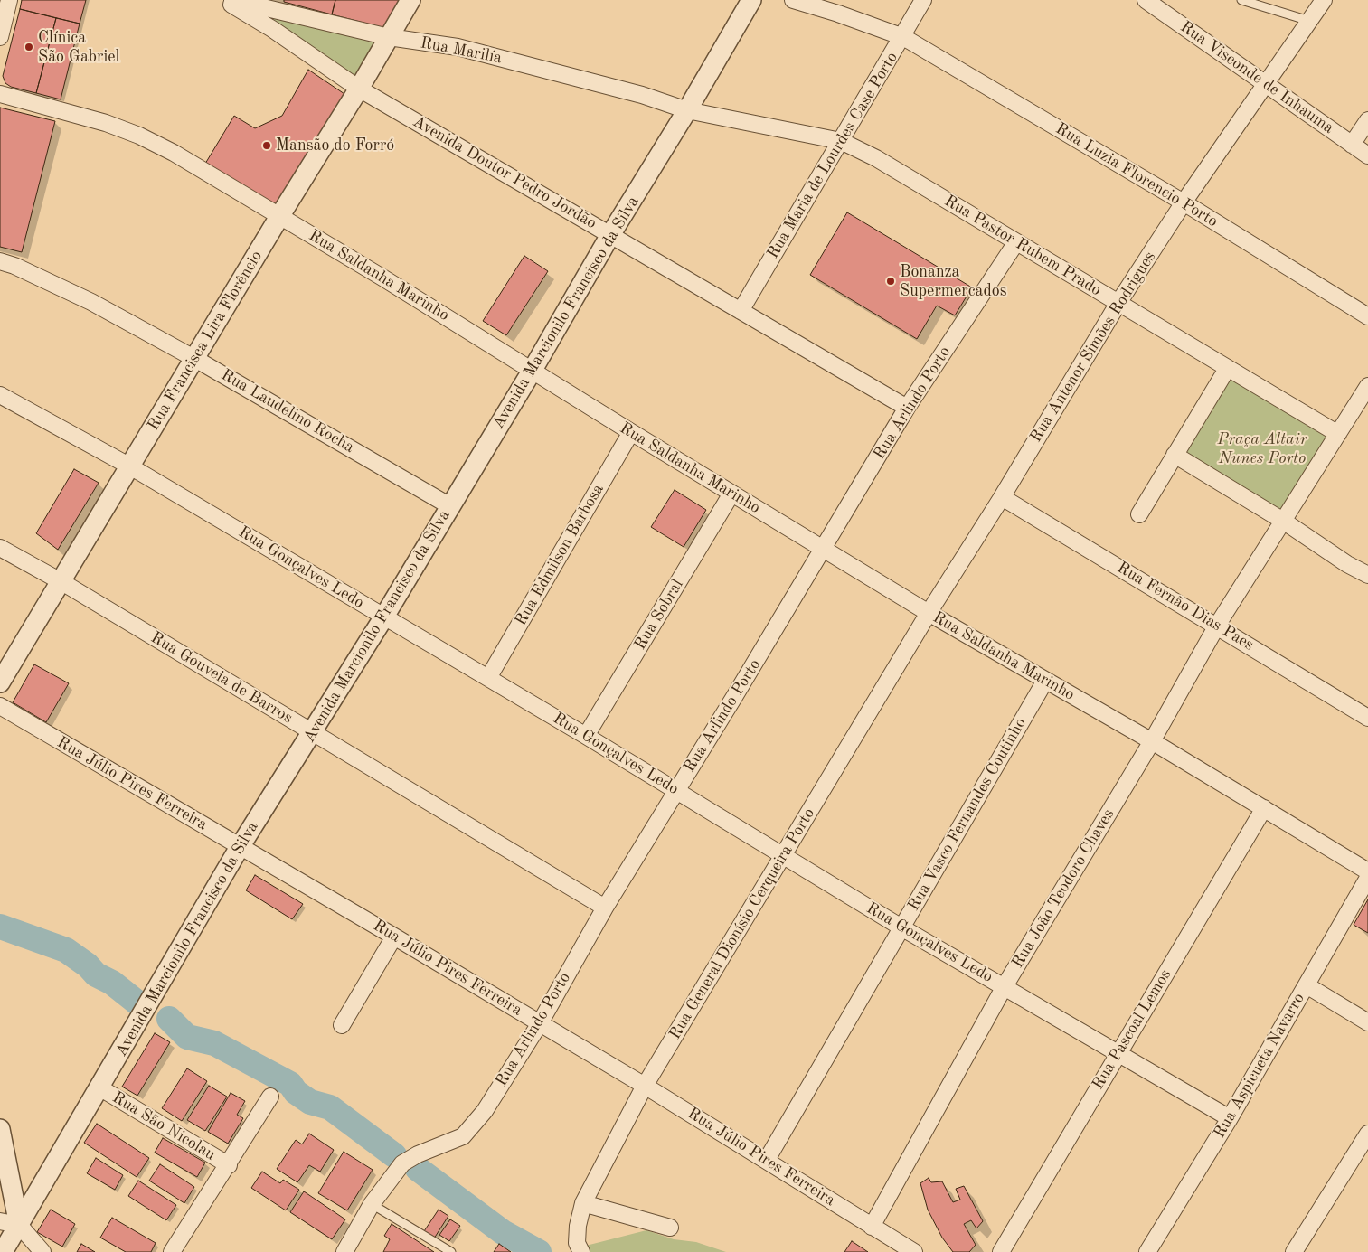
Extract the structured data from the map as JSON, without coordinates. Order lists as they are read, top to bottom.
{
  "streets": {
    "street": [
      "Rua Marilía",
      "Rua Visconde de Inhauma",
      "Rua Maria de Lourdes Case Porto",
      "Avenida Doutor Pedro Jordão",
      "Rua Luzia Florencio Porto",
      "Rua Pastor Rubem Prado",
      "Rua Saldanha Marinho",
      "Avenida Marcionilo Francisco da Silva",
      "Rua Francisca Lira Florêncio",
      "Rua Antenor Simões Rodrigues",
      "Rua Arlindo Porto",
      "Rua Laudelino Rocha",
      "Rua Edmilson Barbosa",
      "Rua Gonçalves Ledo",
      "Rua Fernão Dias Paes",
      "Rua Sobral",
      "Rua Gouveia de Barros",
      "Rua Júlio Pires Ferreira",
      "Rua Vasco Fernandes Coutinho",
      "Rua João Teodoro Chaves",
      "Rua General Dionísio Cerqueira Porto",
      "Rua Pascoal Lemos",
      "Rua Aspicueta Navarro",
      "Rua São Nicolau"
    ]
  },
  "crossings": [
    ["Rua Marilía", "Rua Pastor Rubem Prado"],
    ["Rua Marilía", "Avenida Marcionilo Francisco da Silva"],
    ["Rua Marilía", "Rua Francisca Lira Florêncio"],
    ["Rua Visconde de Inhauma", "Rua Antenor Simões Rodrigues"],
    ["Rua Maria de Lourdes Case Porto", "Avenida Doutor Pedro Jordão"],
    ["Rua Maria de Lourdes Case Porto", "Rua Luzia Florencio Porto"],
    ["Rua Maria de Lourdes Case Porto", "Rua Pastor Rubem Prado"],
    ["Avenida Doutor Pedro Jordão", "Avenida Marcionilo Francisco da Silva"],
    ["Avenida Doutor Pedro Jordão", "Rua Francisca Lira Florêncio"],
    ["Avenida Doutor Pedro Jordão", "Rua Arlindo Porto"],
    ["Rua Luzia Florencio Porto", "Rua Antenor Simões Rodrigues"],
    ["Rua Pastor Rubem Prado", "Avenida Marcionilo Francisco da Silva"],
    ["Rua Pastor Rubem Prado", "Rua Antenor Simões Rodrigues"],
    ["Rua Pastor Rubem Prado", "Rua Arlindo Porto"],
    ["Rua Pastor Rubem Prado", "Rua João Teodoro Chaves"],
    ["Rua Saldanha Marinho", "Avenida Marcionilo Francisco da Silva"],
    ["Rua Saldanha Marinho", "Rua Francisca Lira Florêncio"],
    ["Rua Saldanha Marinho", "Rua Antenor Simões Rodrigues"],
    ["Rua Saldanha Marinho", "Rua Arlindo Porto"],
    ["Rua Saldanha Marinho", "Rua Edmilson Barbosa"],
    ["Rua Saldanha Marinho", "Rua Sobral"],
    ["Rua Saldanha Marinho", "Rua Vasco Fernandes Coutinho"],
    ["Rua Saldanha Marinho", "Rua João Teodoro Chaves"],
    ["Rua Saldanha Marinho", "Rua General Dionísio Cerqueira Porto"],
    ["Rua Saldanha Marinho", "Rua Pascoal Lemos"],
    ["Avenida Marcionilo Francisco da Silva", "Rua Laudelino Rocha"],
    ["Avenida Marcionilo Francisco da Silva", "Rua Gonçalves Ledo"],
    ["Avenida Marcionilo Francisco da Silva", "Rua Gouveia de Barros"],
    ["Avenida Marcionilo Francisco da Silva", "Rua Júlio Pires Ferreira"],
    ["Avenida Marcionilo Francisco da Silva", "Rua São Nicolau"],
    ["Rua Francisca Lira Florêncio", "Rua Laudelino Rocha"],
    ["Rua Francisca Lira Florêncio", "Rua Gonçalves Ledo"],
    ["Rua Francisca Lira Florêncio", "Rua Gouveia de Barros"],
    ["Rua Antenor Simões Rodrigues", "Rua Fernão Dias Paes"],
    ["Rua Antenor Simões Rodrigues", "Rua General Dionísio Cerqueira Porto"],
    ["Rua Arlindo Porto", "Rua Gonçalves Ledo"],
    ["Rua Arlindo Porto", "Rua Gouveia de Barros"],
    ["Rua Arlindo Porto", "Rua Júlio Pires Ferreira"],
    ["Rua Edmilson Barbosa", "Rua Gonçalves Ledo"],
    ["Rua Gonçalves Ledo", "Rua Sobral"],
    ["Rua Gonçalves Ledo", "Rua Vasco Fernandes Coutinho"],
    ["Rua Gonçalves Ledo", "Rua João Teodoro Chaves"],
    ["Rua Gonçalves Ledo", "Rua General Dionísio Cerqueira Porto"],
    ["Rua Gonçalves Ledo", "Rua Pascoal Lemos"],
    ["Rua Gonçalves Ledo", "Rua Aspicueta Navarro"],
    ["Rua Fernão Dias Paes", "Rua João Teodoro Chaves"],
    ["Rua Júlio Pires Ferreira", "Rua Vasco Fernandes Coutinho"],
    ["Rua Júlio Pires Ferreira", "Rua João Teodoro Chaves"],
    ["Rua Júlio Pires Ferreira", "Rua General Dionísio Cerqueira Porto"]
  ],
  "parks": ["Praça Altair Nunes Porto"],
  "places": ["Clínica São Gabriel", "Mansão do Forró", "Bonanza Supermercados"]
}
